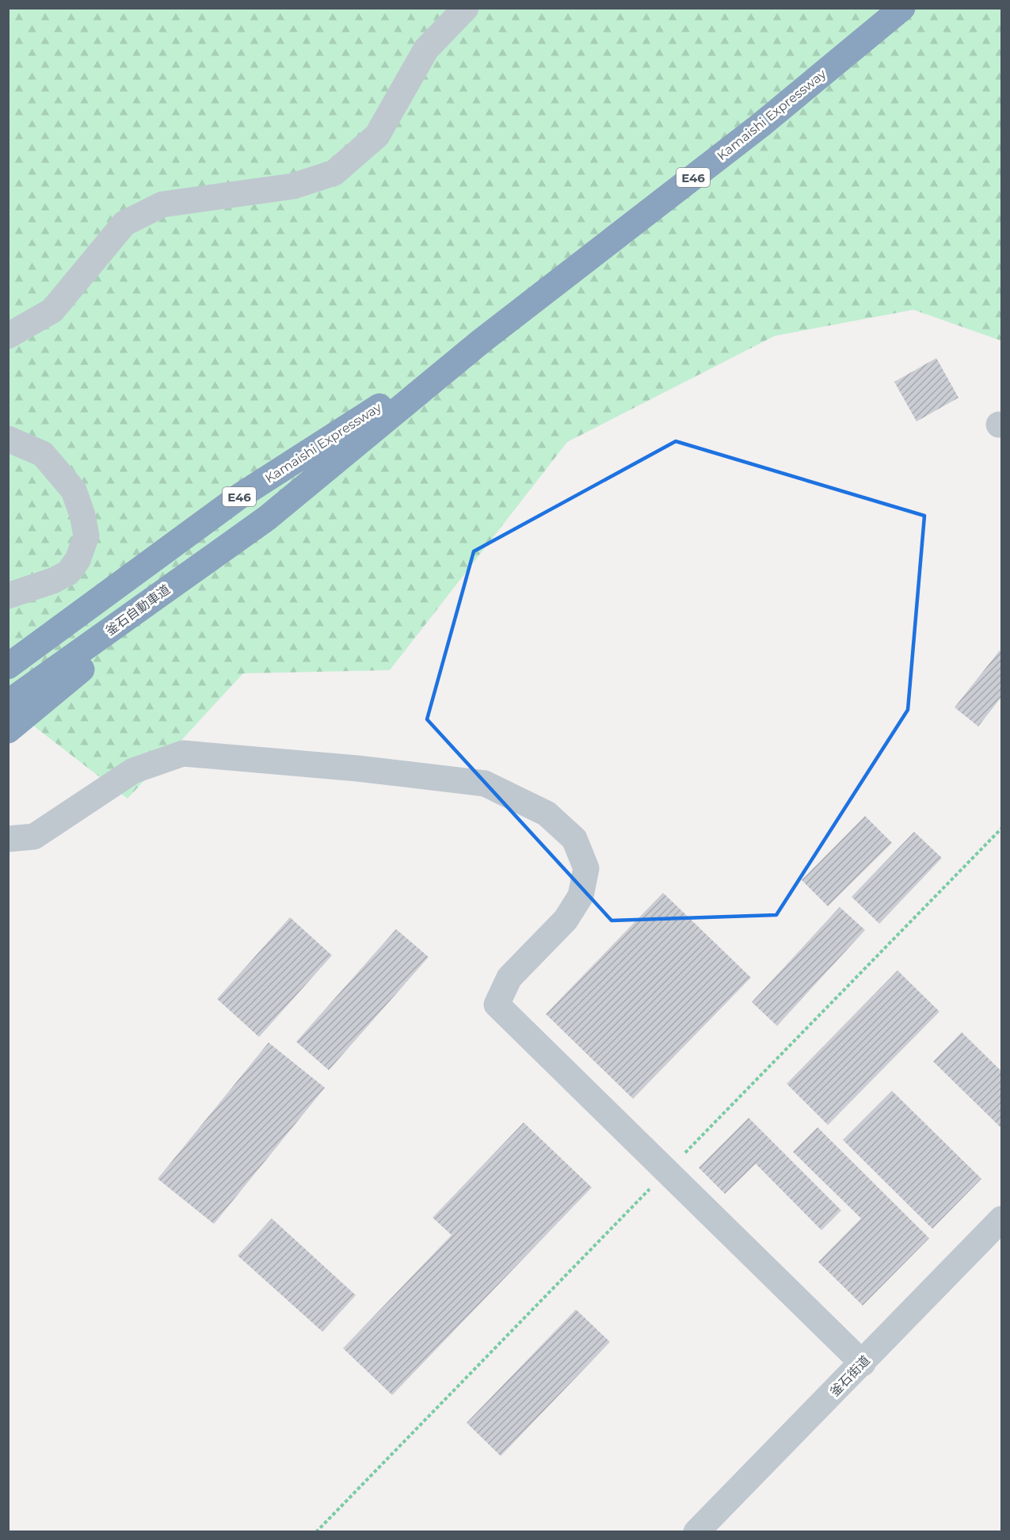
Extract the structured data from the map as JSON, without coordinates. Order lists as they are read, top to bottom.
{
  "streets": {
    "highway": ["Kamaishi Expressway", "E46", "釜石自動車道"],
    "street": ["釜石街道"]
  },
  "crossings": [
    ["Kamaishi Expressway", "釜石自動車道"]
  ]
}
